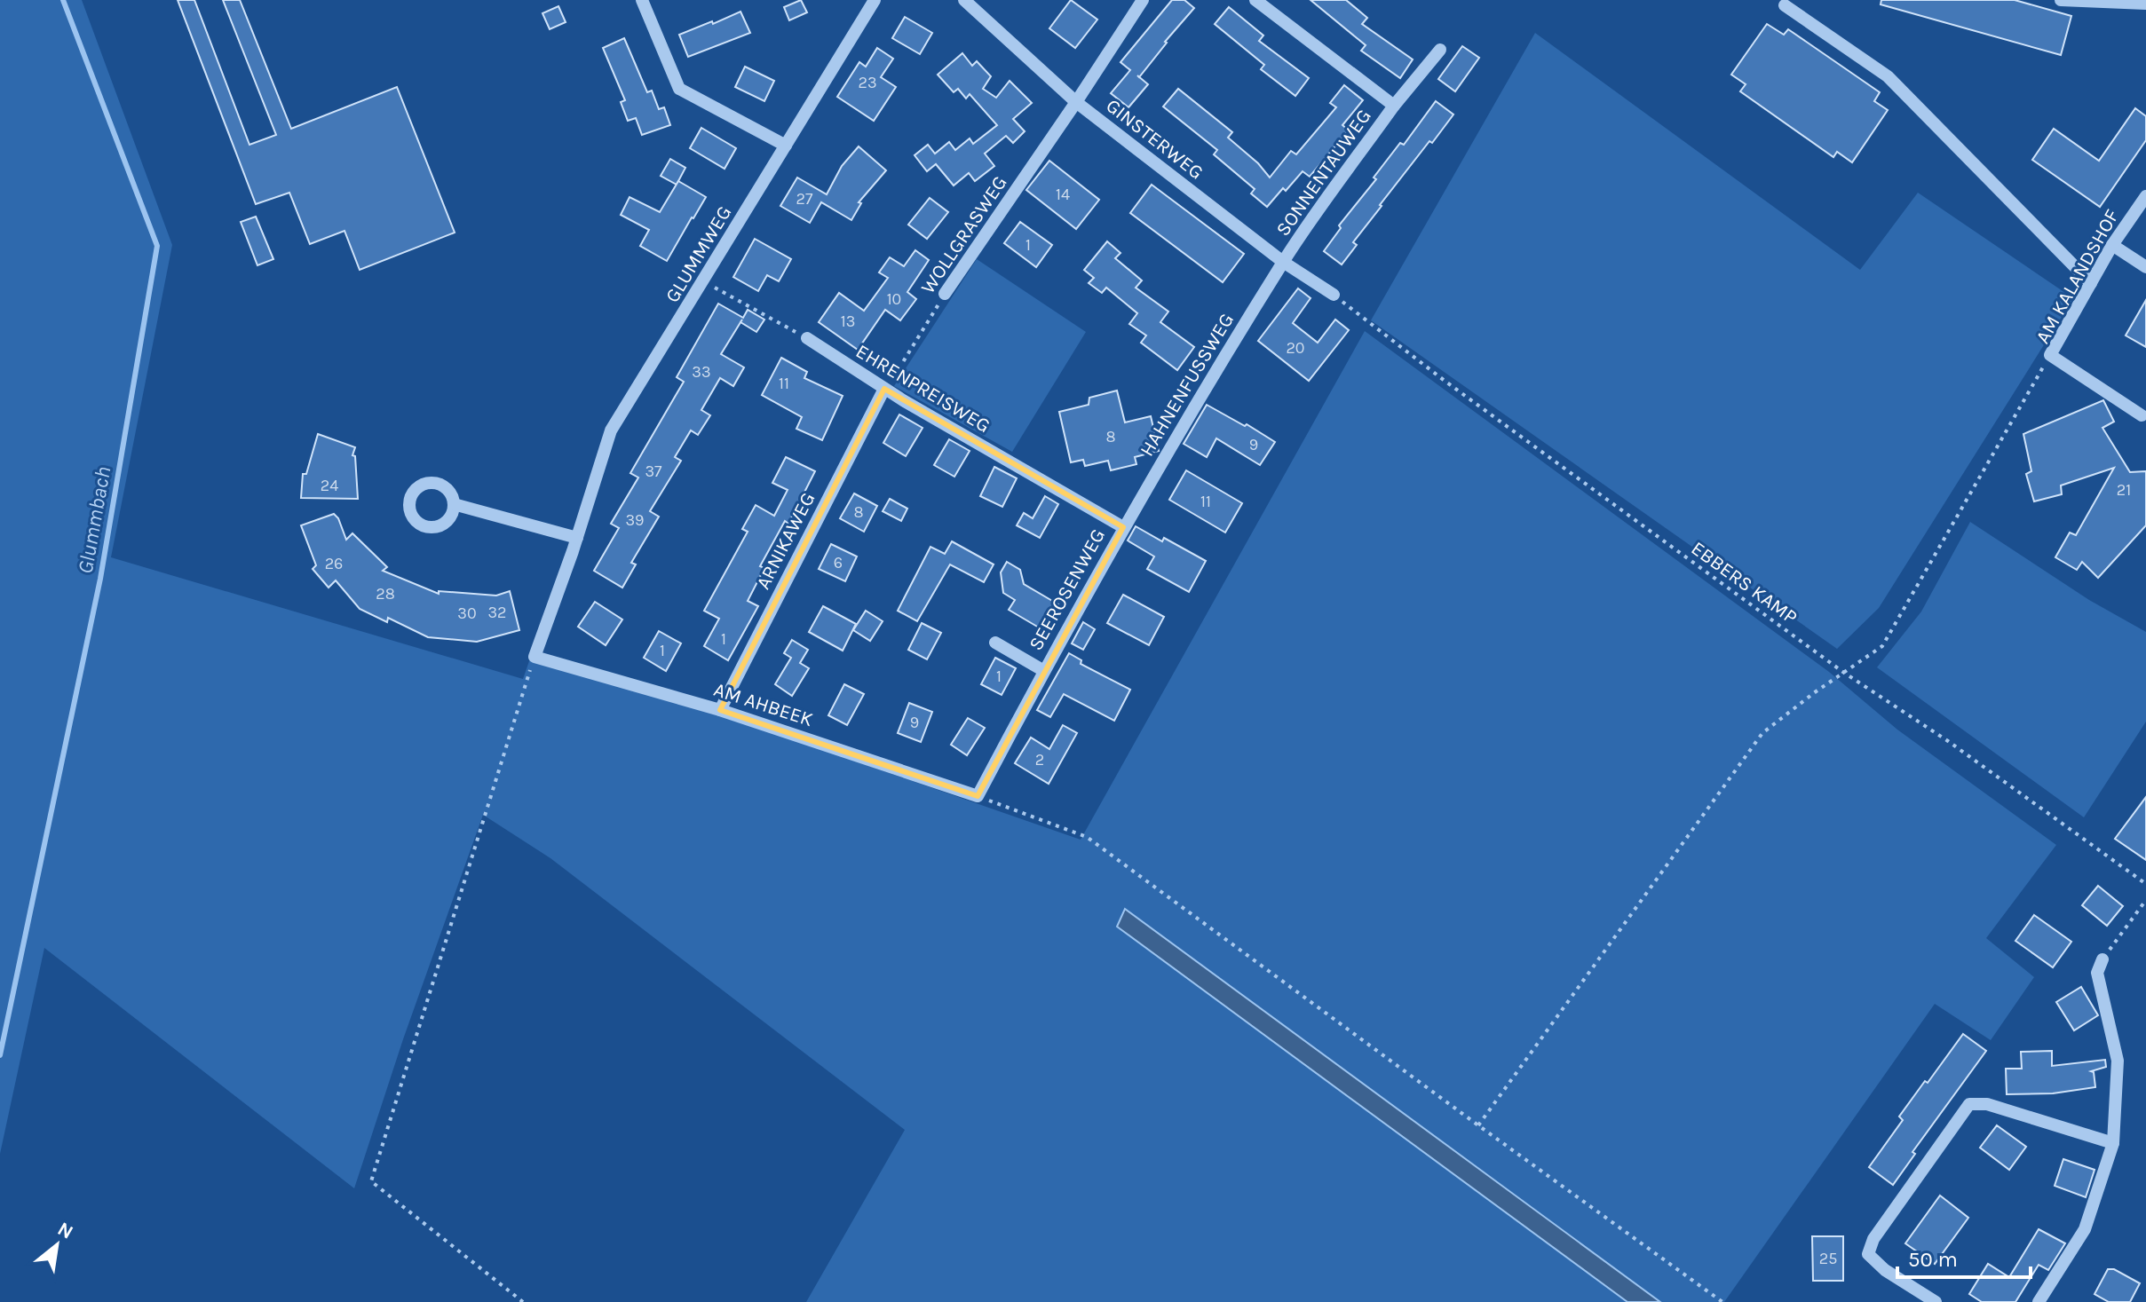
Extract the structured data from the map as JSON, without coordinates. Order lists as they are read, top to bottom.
{
  "streets": {
    "street": [
      "GINSTERWEG",
      "SONNENTAUWEG",
      "WOLLGRASWEG",
      "GLUMMWEG",
      "AM KALANDSHOF",
      "HAHNENFUSSWEG",
      "EHRENPREISWEG",
      "ARNIKAWEG",
      "SEEROSENWEG",
      "AM AHBEEK"
    ],
    "path": ["EBBERS KAMP"]
  },
  "crossings": [
    ["GINSTERWEG", "SONNENTAUWEG"],
    ["GINSTERWEG", "WOLLGRASWEG"],
    ["GINSTERWEG", "HAHNENFUSSWEG"],
    ["GINSTERWEG", "EBBERS KAMP"],
    ["SONNENTAUWEG", "HAHNENFUSSWEG"],
    ["WOLLGRASWEG", "EHRENPREISWEG"],
    ["WOLLGRASWEG", "ARNIKAWEG"],
    ["GLUMMWEG", "AM AHBEEK"],
    ["HAHNENFUSSWEG", "EHRENPREISWEG"],
    ["HAHNENFUSSWEG", "SEEROSENWEG"],
    ["EHRENPREISWEG", "ARNIKAWEG"],
    ["EHRENPREISWEG", "SEEROSENWEG"],
    ["ARNIKAWEG", "AM AHBEEK"],
    ["SEEROSENWEG", "AM AHBEEK"]
  ],
  "water": ["Glummbach"],
  "house_numbers": [
    "23",
    "14",
    "27",
    "1",
    "10",
    "13",
    "20",
    "33",
    "11",
    "8",
    "9",
    "37",
    "24",
    "21",
    "11",
    "8",
    "39",
    "6",
    "26",
    "28",
    "32",
    "30",
    "1",
    "1",
    "1",
    "9",
    "2",
    "25"
  ],
  "scale_bar": "50 m",
  "north": "top right"
}
